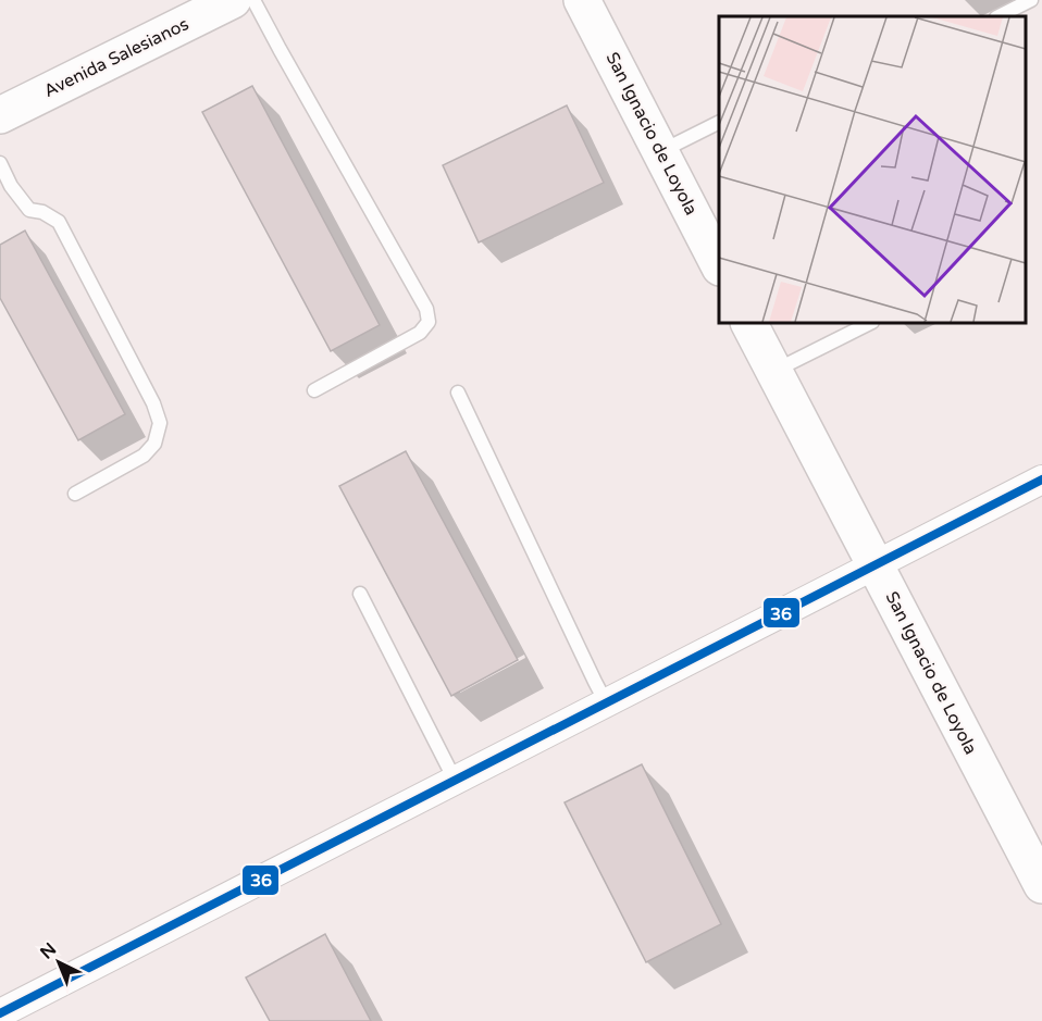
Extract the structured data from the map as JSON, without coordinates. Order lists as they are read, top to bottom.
{
  "streets": {
    "street": ["Avenida Salesianos", "San Ignacio de Loyola"]
  },
  "lines": ["transit line 36"],
  "north": "top left"
}
